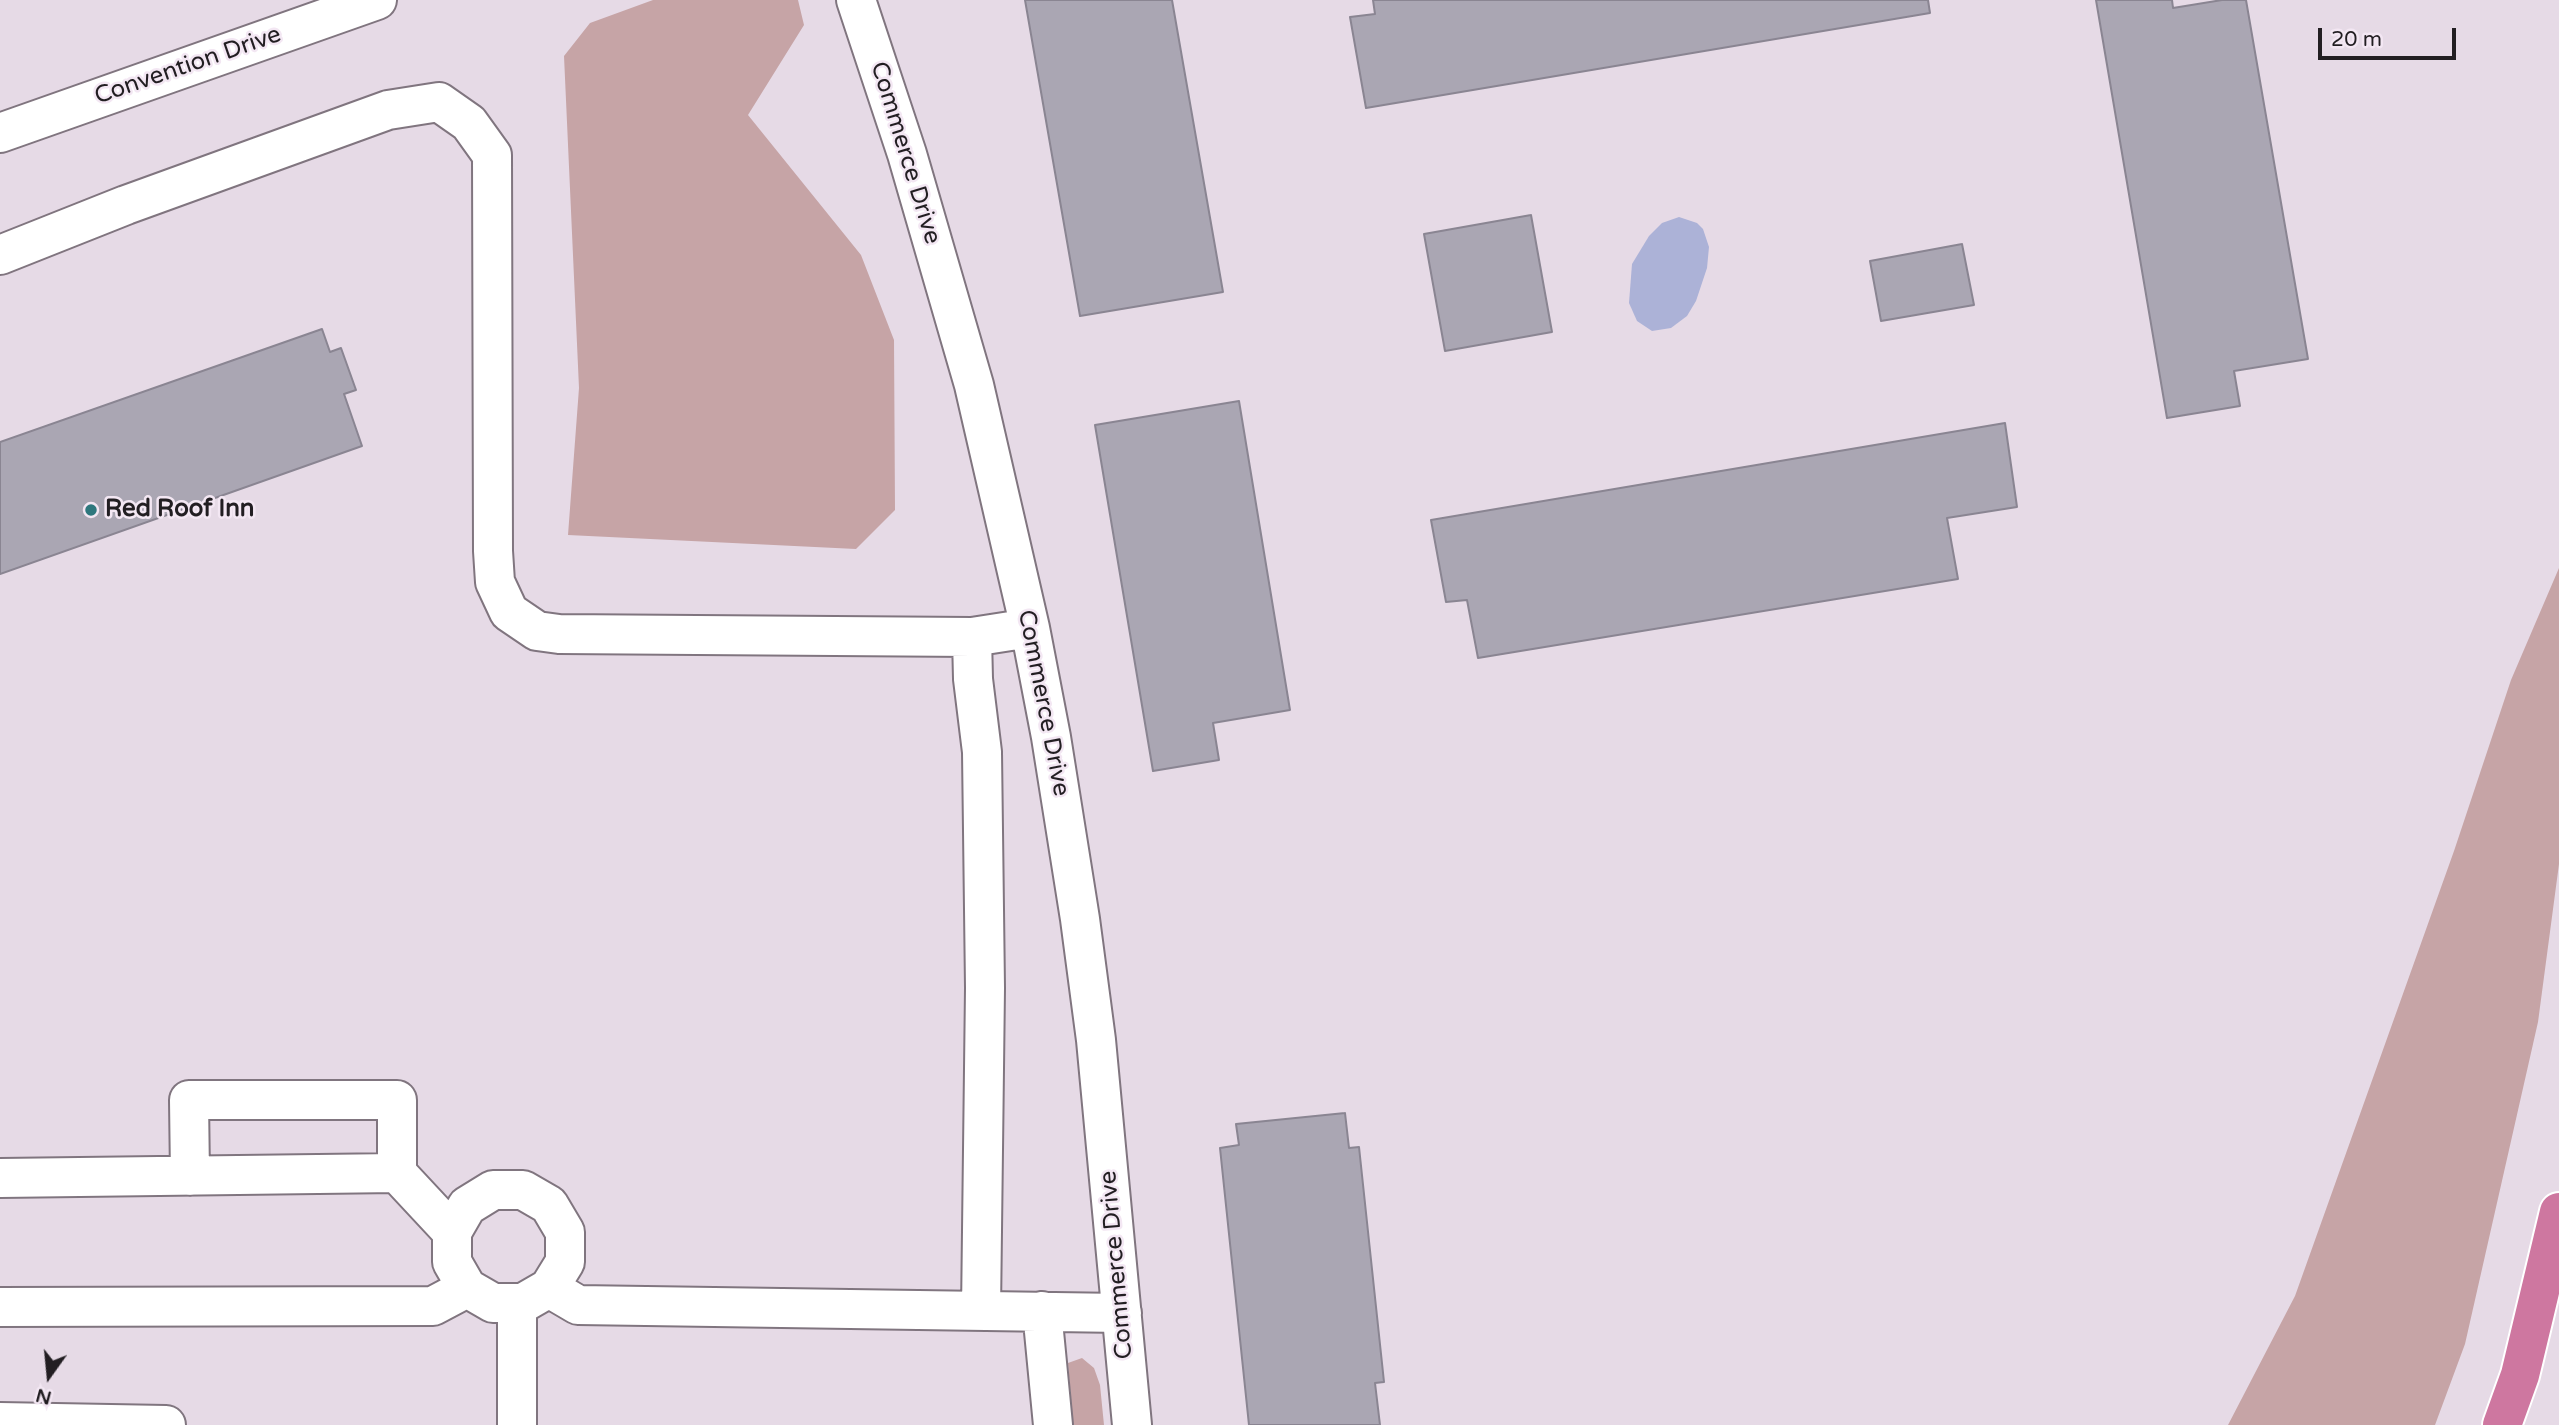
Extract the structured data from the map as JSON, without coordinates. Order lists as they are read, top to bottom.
{
  "streets": {
    "street": ["Convention Drive", "Commerce Drive"]
  },
  "places": ["Red Roof Inn"],
  "scale_bar": "20 m",
  "north": "bottom"
}
